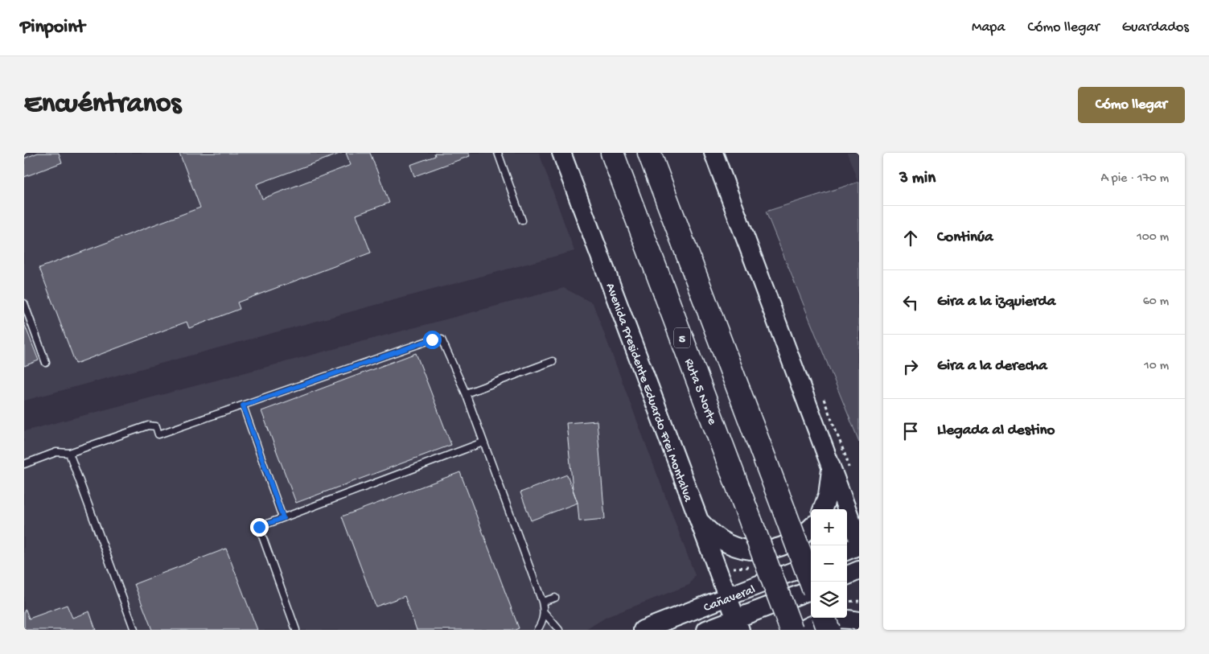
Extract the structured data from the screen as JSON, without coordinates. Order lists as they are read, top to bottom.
{
  "streets": {
    "highway": ["5", "Ruta 5 Norte"],
    "main road": ["Avenida Presidente Eduardo Frei Montalva", "Cañaveral"]
  },
  "crossings": [
    ["Avenida Presidente Eduardo Frei Montalva", "Cañaveral"]
  ],
  "page": {
    "header": "Pinpoint",
    "nav": ["Mapa", "Cómo llegar", "Guardados"],
    "buttons": "Cómo llegar",
    "title": "Encuéntranos",
    "heading": ["3 min", "A pie · 170 m"],
    "list": [
      ["Continúa", "100 m"],
      ["Gira a la izquierda", "60 m"],
      ["Gira a la derecha", "10 m"],
      "Llegada al destino"
    ],
    "map_buttons": ["+", "−"]
  }
}
